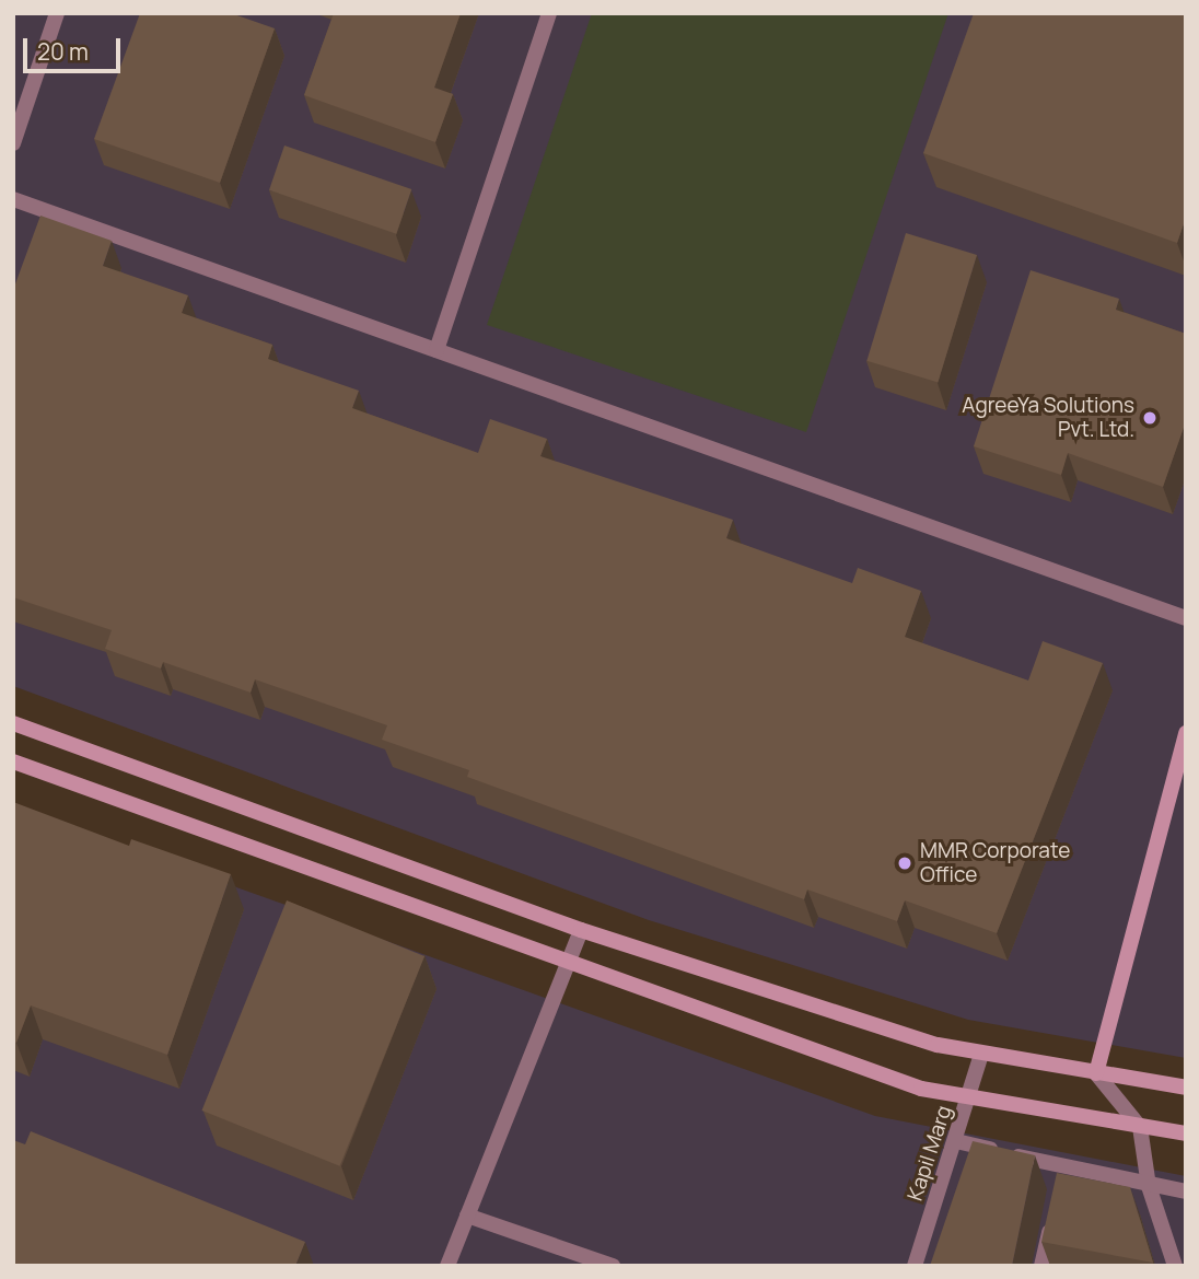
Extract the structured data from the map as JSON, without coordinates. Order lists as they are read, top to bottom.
{
  "streets": {
    "street": ["Kapil Marg"]
  },
  "places": ["AgreeYa Solutions Pvt. Ltd.", "MMR Corporate Office"],
  "scale_bar": "20 m"
}
